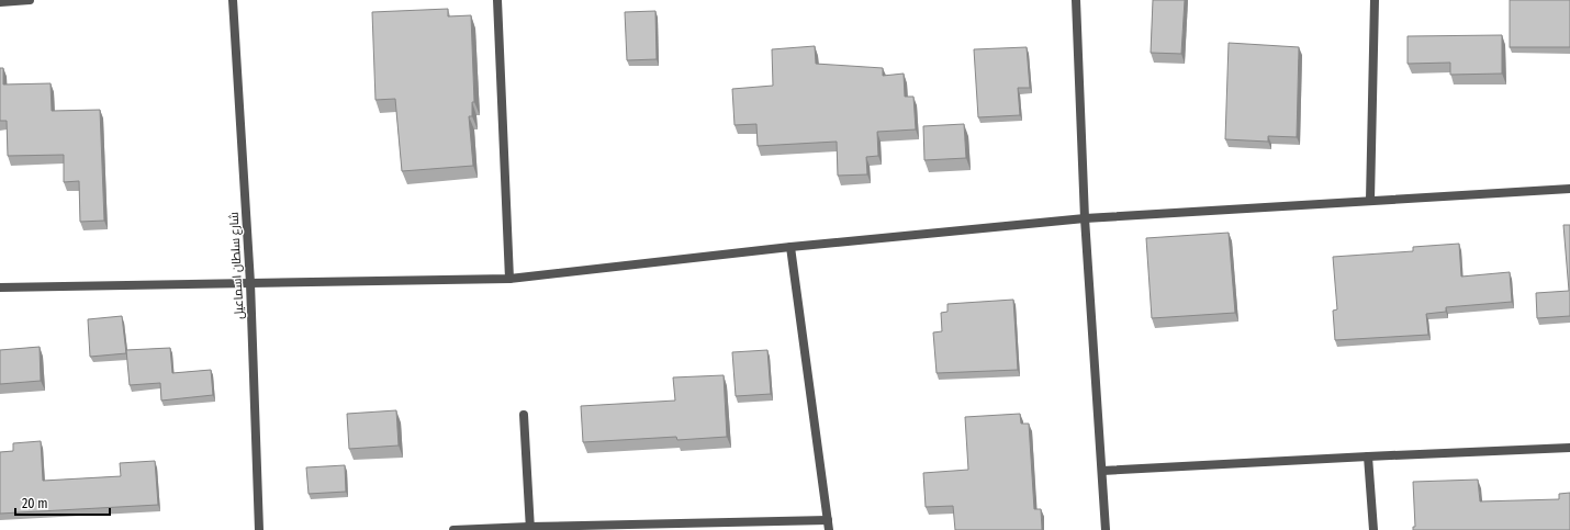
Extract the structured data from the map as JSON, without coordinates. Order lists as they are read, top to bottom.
{
  "streets": {
    "street": ["شارع سلطان اسماعيل"]
  },
  "scale_bar": "20 m"
}
